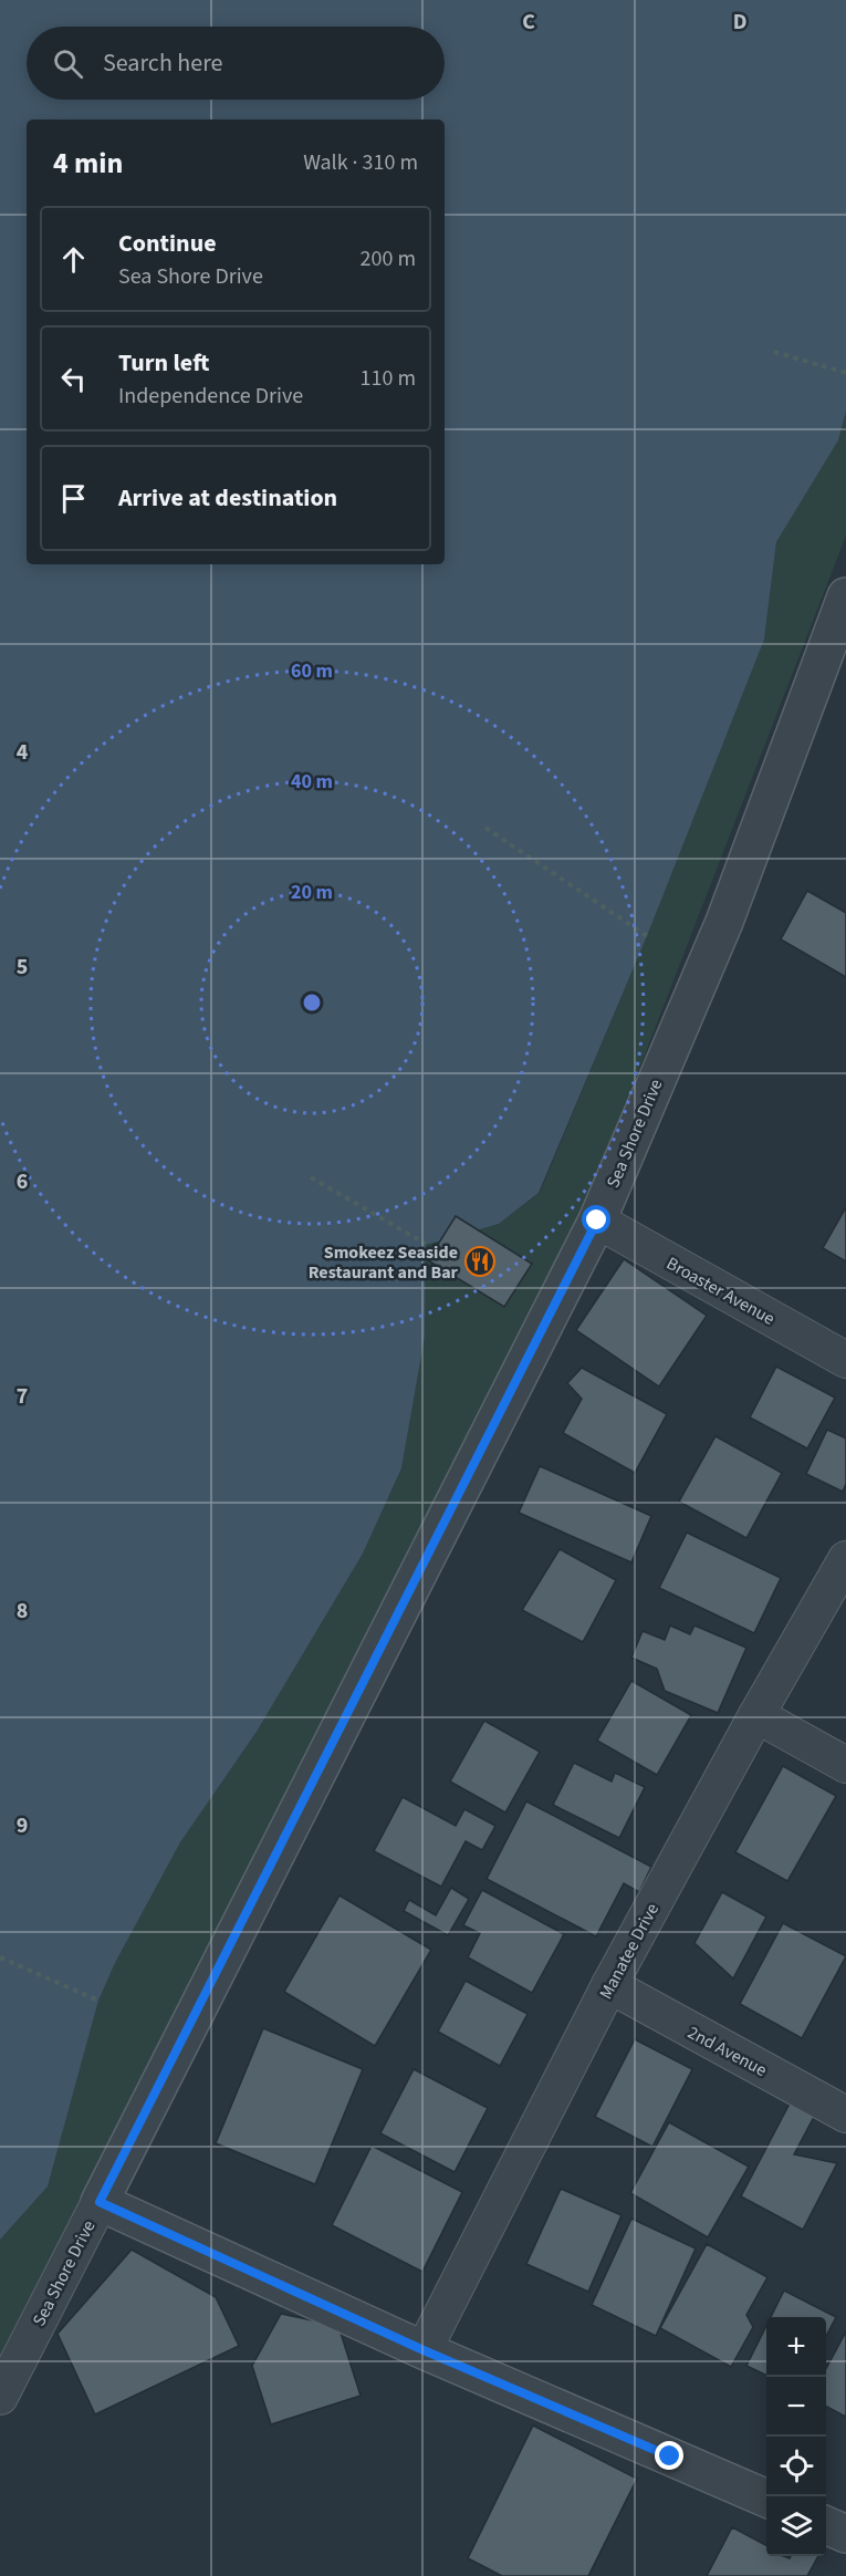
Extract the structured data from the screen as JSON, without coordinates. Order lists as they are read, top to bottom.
{
  "streets": {
    "street": [
      "Sea Shore Drive",
      "Broaster Avenue",
      "Manatee Drive",
      "2nd Avenue"
    ]
  },
  "crossings": [
    ["Sea Shore Drive", "Broaster Avenue"],
    ["Manatee Drive", "2nd Avenue"]
  ],
  "places": {
    "restaurant": ["Smokeez Seaside Restaurant and Bar"]
  },
  "page": {
    "search": "Search here",
    "heading": ["4 min", "Walk · 310 m"],
    "list": [
      ["Continue", "Sea Shore Drive", "200 m"],
      ["Turn left", "Independence Drive", "110 m"],
      "Arrive at destination"
    ],
    "map_buttons": ["+", "−"]
  },
  "grid": {
    "columns": ["C", "D"],
    "rows": [
      "4",
      "5",
      "6",
      "7",
      "8",
      "9"
    ]
  },
  "rings": ["60 m", "40 m", "20 m"]
}
